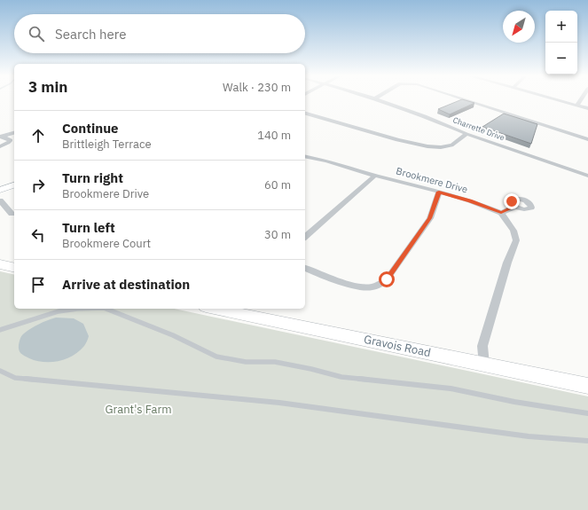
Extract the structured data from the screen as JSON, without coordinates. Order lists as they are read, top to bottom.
{
  "streets": {
    "main road": ["Gravois Road"],
    "street": ["Charrette Drive", "Brookmere Drive"]
  },
  "parks": ["Grant's Farm"],
  "north": "bottom left",
  "page": {
    "map_buttons": ["+", "−"],
    "search": "Search here",
    "heading": ["3 min", "Walk · 230 m"],
    "list": [
      ["Continue", "Brittleigh Terrace", "140 m"],
      ["Turn right", "Brookmere Drive", "60 m"],
      ["Turn left", "Brookmere Court", "30 m"],
      "Arrive at destination"
    ]
  }
}
